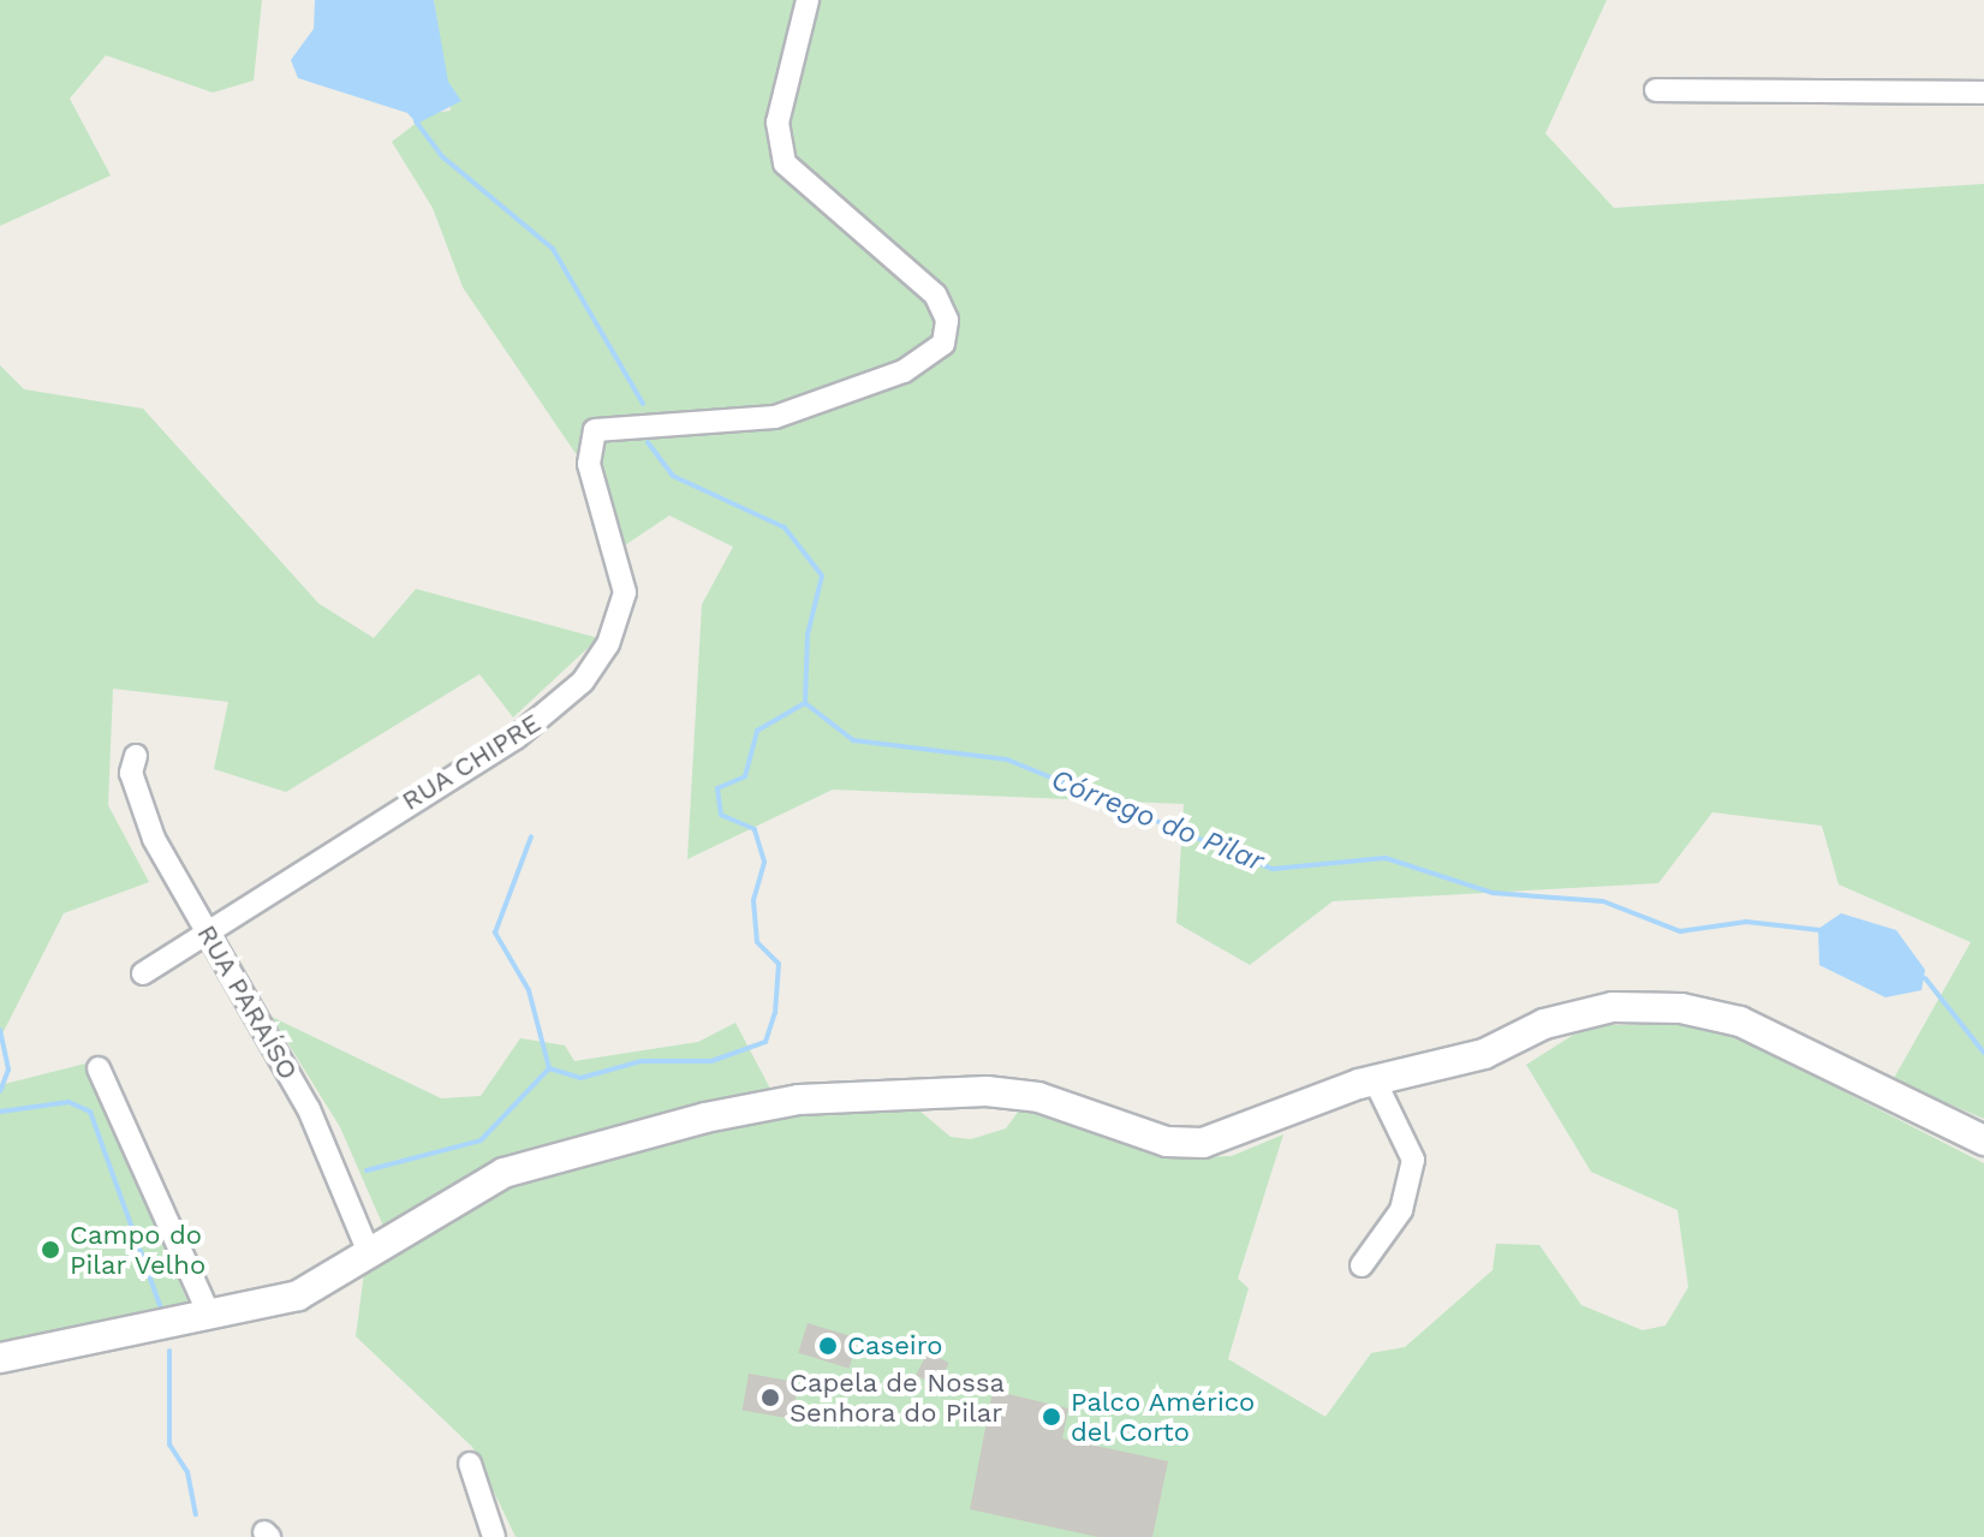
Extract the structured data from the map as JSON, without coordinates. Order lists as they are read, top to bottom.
{
  "streets": {
    "street": ["RUA CHIPRE", "RUA PARAÍSO"]
  },
  "crossings": [
    ["RUA CHIPRE", "RUA PARAÍSO"]
  ],
  "water": ["Córrego do Pilar"],
  "places": [
    "Campo do Pilar Velho",
    "Caseiro",
    "Capela de Nossa Senhora do Pilar",
    "Palco Américo del Corto"
  ]
}
